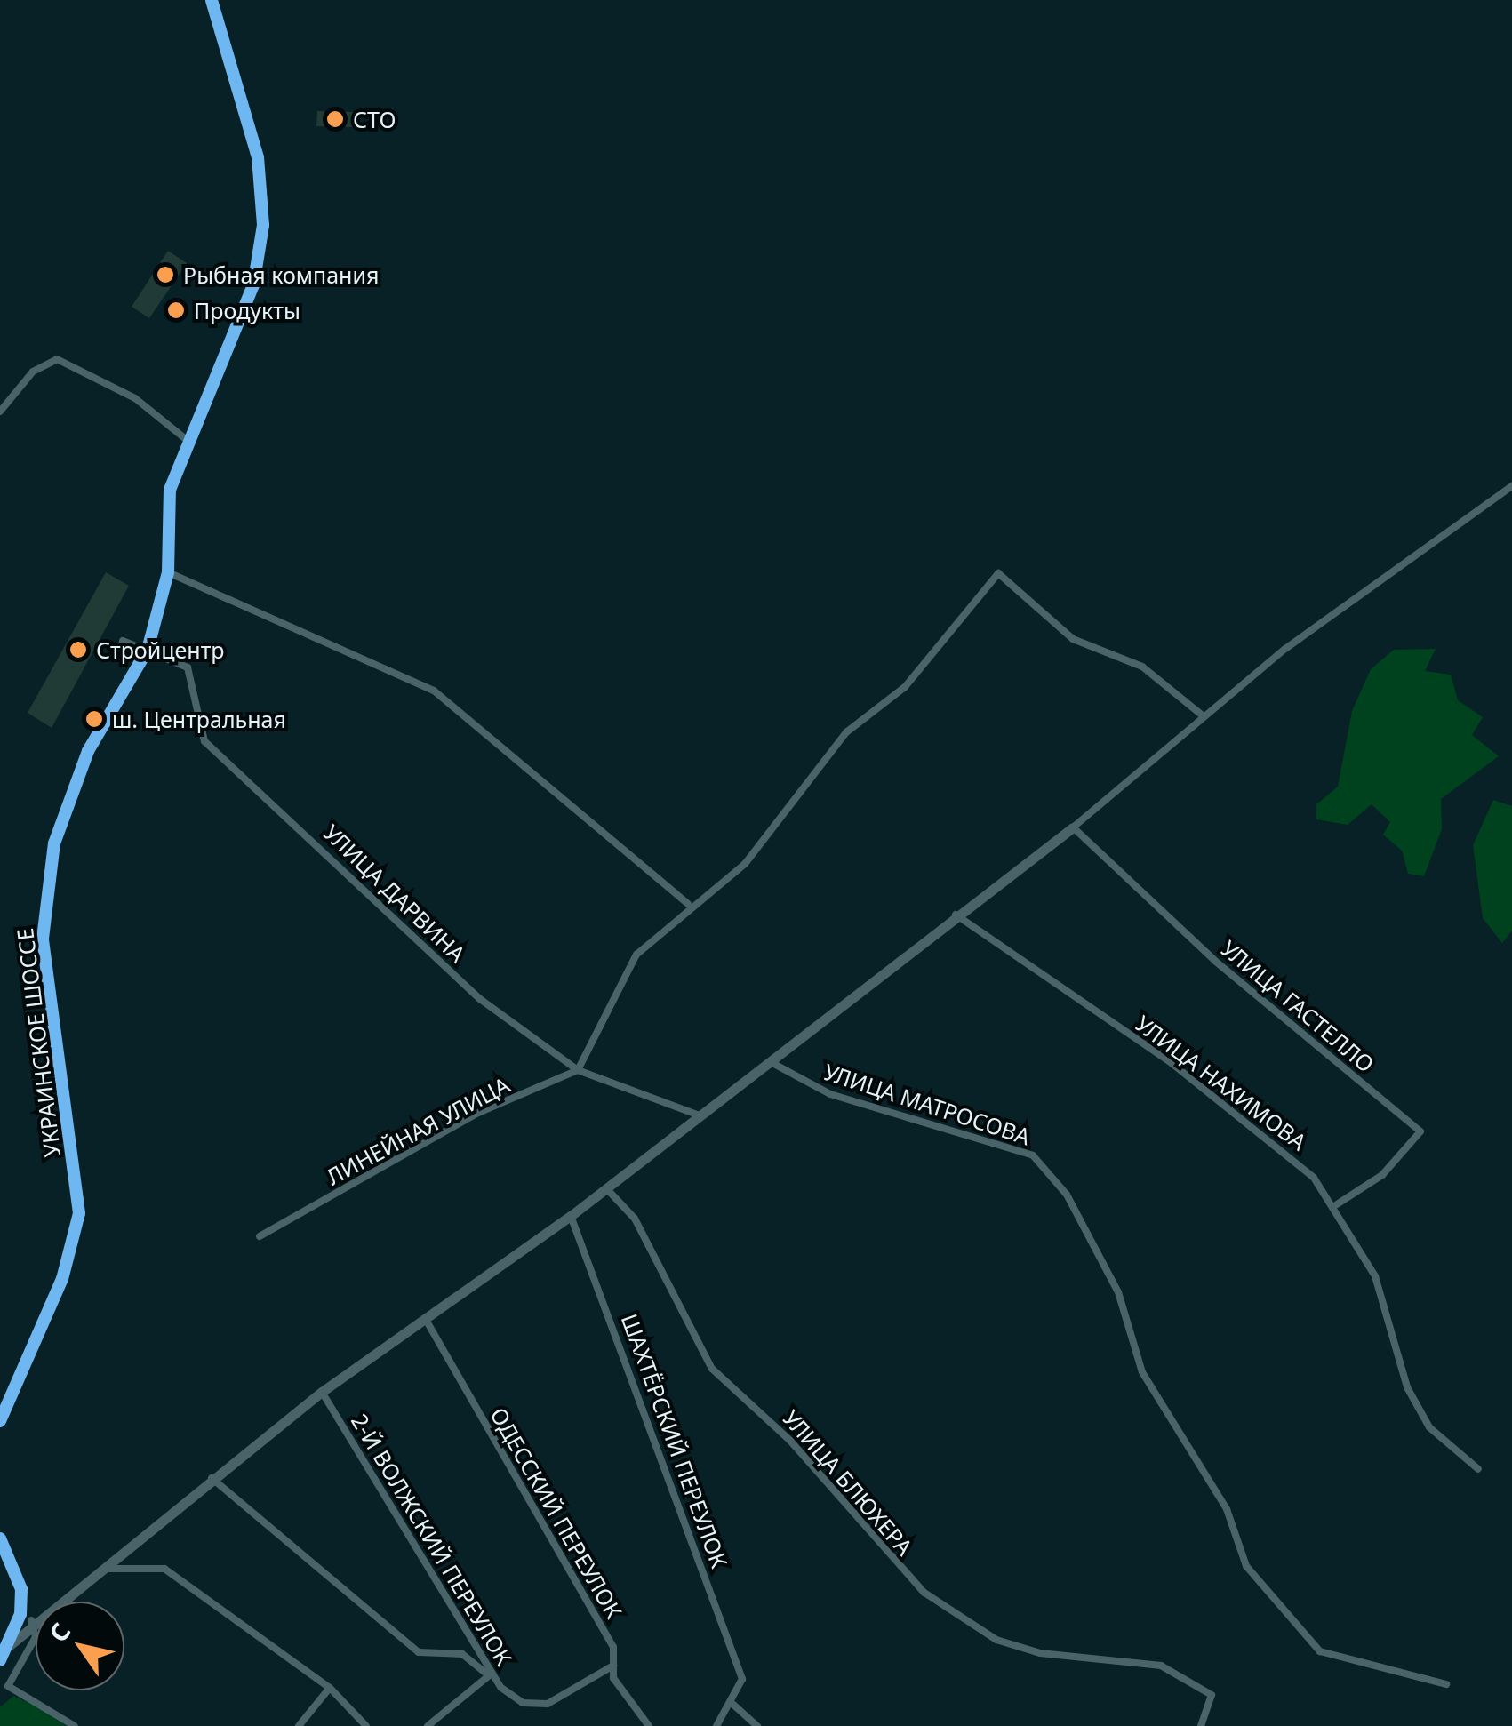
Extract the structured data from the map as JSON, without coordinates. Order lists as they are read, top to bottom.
{
  "streets": {
    "highway": ["УКРАИНСКОЕ ШОССЕ"],
    "street": [
      "УЛИЦА ДАРВИНА",
      "УЛИЦА ГАСТЕЛЛО",
      "УЛИЦА НАХИМОВА",
      "УЛИЦА МАТРОСОВА",
      "ЛИНЕЙНАЯ УЛИЦА",
      "ШАХТЁРСКИЙ ПЕРЕУЛОК",
      "УЛИЦА БЛЮХЕРА",
      "ОДЕССКИЙ ПЕРЕУЛОК",
      "2-Й ВОЛЖСКИЙ ПЕРЕУЛОК"
    ]
  },
  "crossings": [
    ["УЛИЦА ДАРВИНА", "УКРАИНСКОЕ ШОССЕ"],
    ["УЛИЦА ДАРВИНА", "ЛИНЕЙНАЯ УЛИЦА"],
    ["УЛИЦА ГАСТЕЛЛО", "УЛИЦА НАХИМОВА"],
    ["ОДЕССКИЙ ПЕРЕУЛОК", "2-Й ВОЛЖСКИЙ ПЕРЕУЛОК"]
  ],
  "places": [
    "СТО",
    "Рыбная компания",
    "Продукты",
    "Стройцентр",
    "ш. Центральная"
  ],
  "north": "top left"
}
